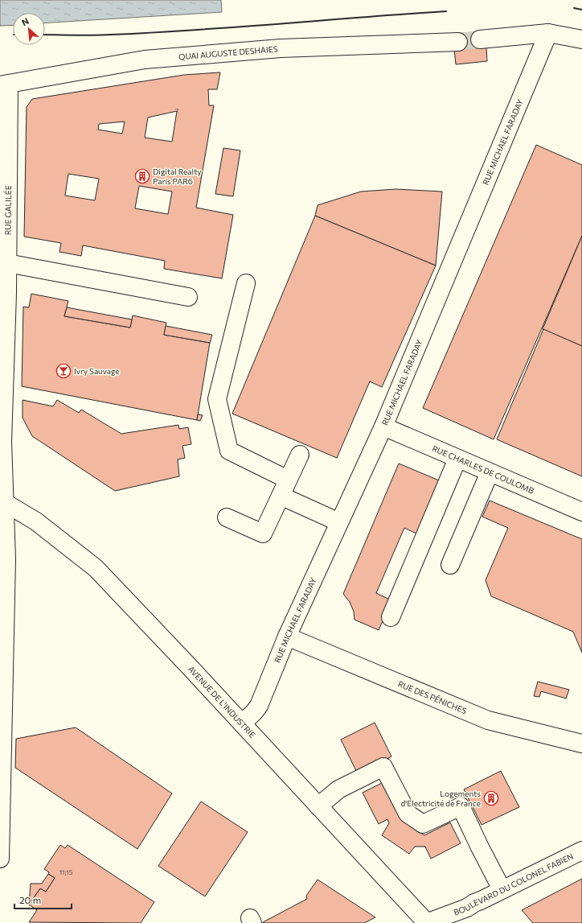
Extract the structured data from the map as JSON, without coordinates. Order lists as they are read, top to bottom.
{
  "streets": {
    "street": [
      "QUAI AUGUSTE DESHAIES",
      "RUE MICHAEL FARADAY",
      "RUE GALILÉE",
      "RUE CHARLES DE COULOMB",
      "RUE DES PÉNICHES",
      "AVENUE DE L'INDUSTRIE",
      "BOULEVARD DU COLONEL FABIEN"
    ]
  },
  "crossings": [
    ["QUAI AUGUSTE DESHAIES", "RUE GALILÉE"],
    ["RUE MICHAEL FARADAY", "RUE CHARLES DE COULOMB"],
    ["RUE MICHAEL FARADAY", "RUE DES PÉNICHES"],
    ["RUE MICHAEL FARADAY", "AVENUE DE L'INDUSTRIE"],
    ["RUE GALILÉE", "AVENUE DE L'INDUSTRIE"],
    ["AVENUE DE L'INDUSTRIE", "BOULEVARD DU COLONEL FABIEN"]
  ],
  "places": {
    "building": ["Digital Realty Paris PAR6", "Logements d'Electricité de France"],
    "bar": ["Ivry Sauvage"]
  },
  "house_numbers": ["7", "11;15"],
  "scale_bar": "20 m",
  "north": "top left"
}
